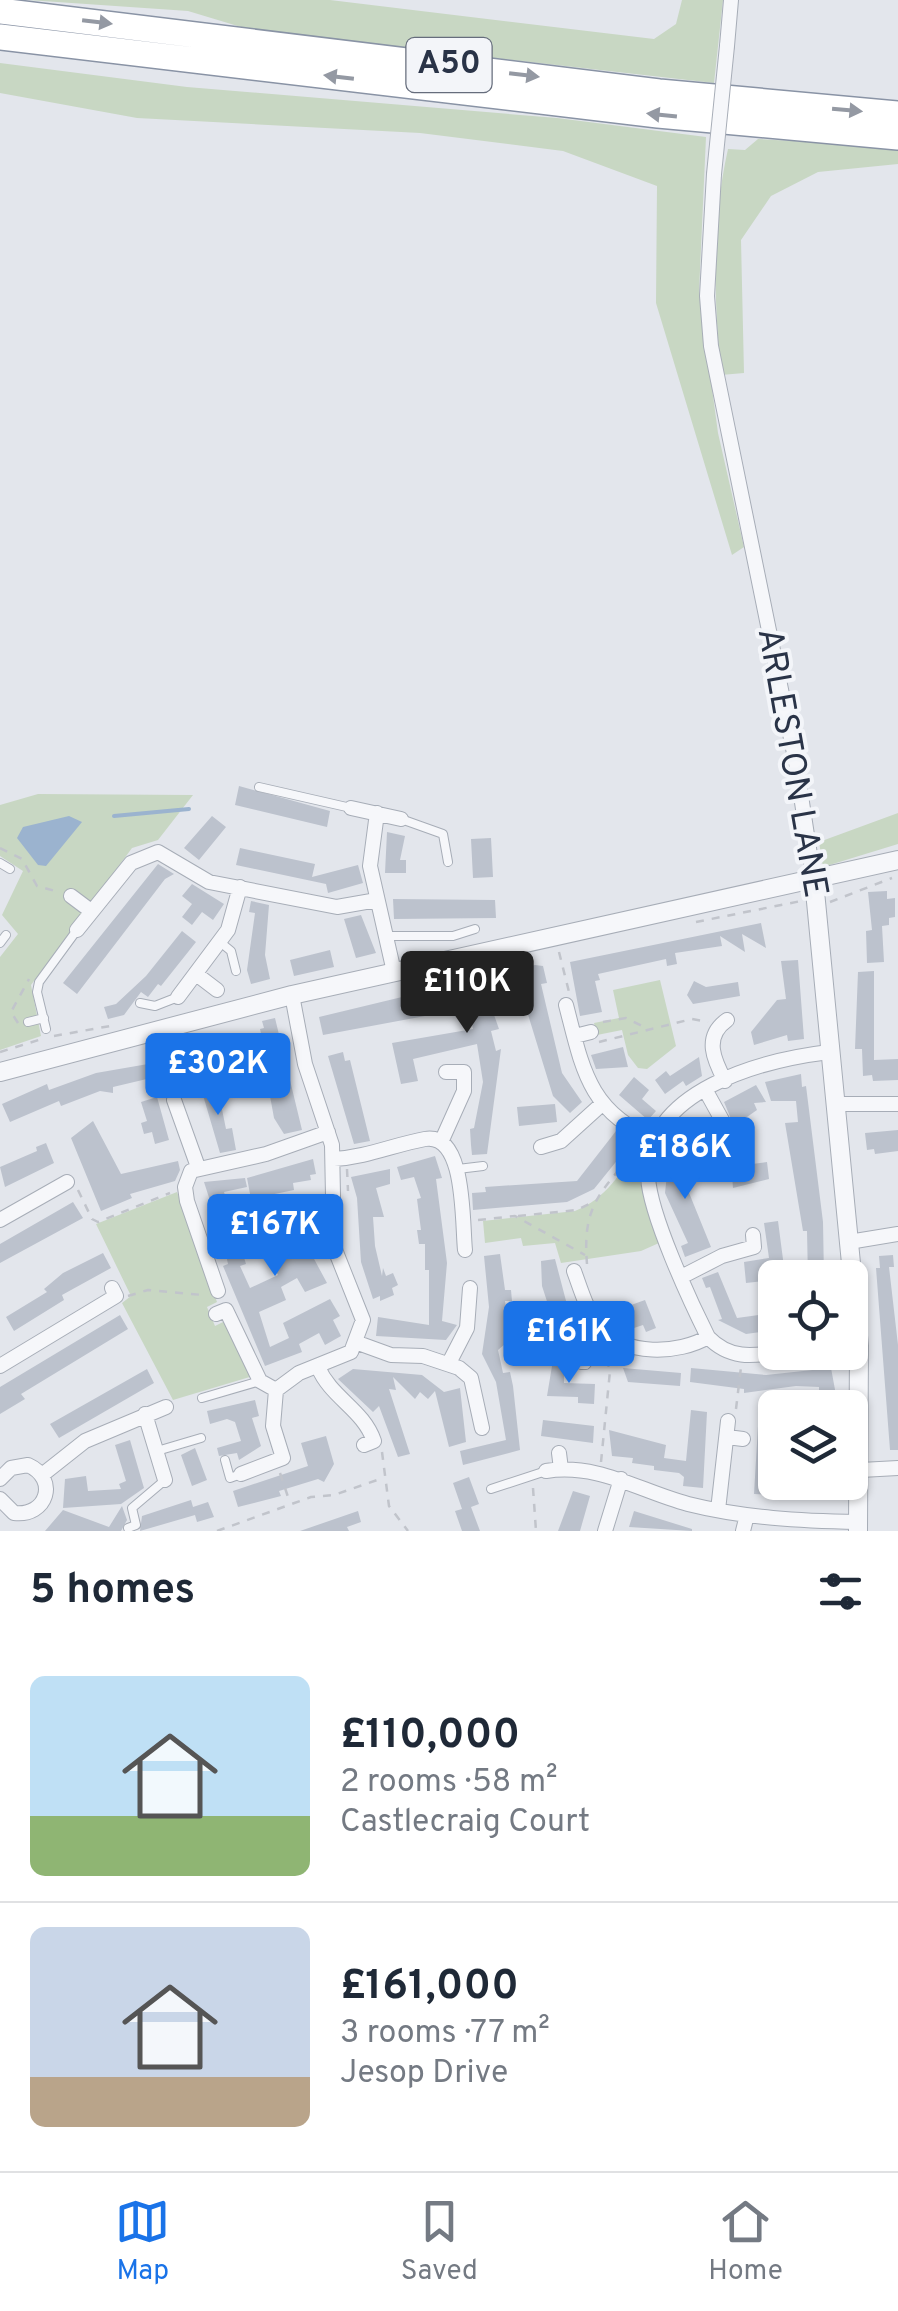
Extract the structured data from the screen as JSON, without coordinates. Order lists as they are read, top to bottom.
{
  "streets": {
    "highway": ["A50"],
    "street": ["ARLESTON LANE"]
  },
  "page": {
    "price": [
      "£110K",
      "£302K",
      "£186K",
      "£167K",
      "£161K"
    ],
    "heading": "5 homes",
    "list": [
      {
        "name": "£110,000",
        "note": "2 rooms · 58 m² · Castlecraig Court"
      },
      {
        "name": "£161,000",
        "note": "3 rooms · 77 m² · Jesop Drive"
      }
    ],
    "tabs": ["Map", "Saved", "Home"]
  }
}
